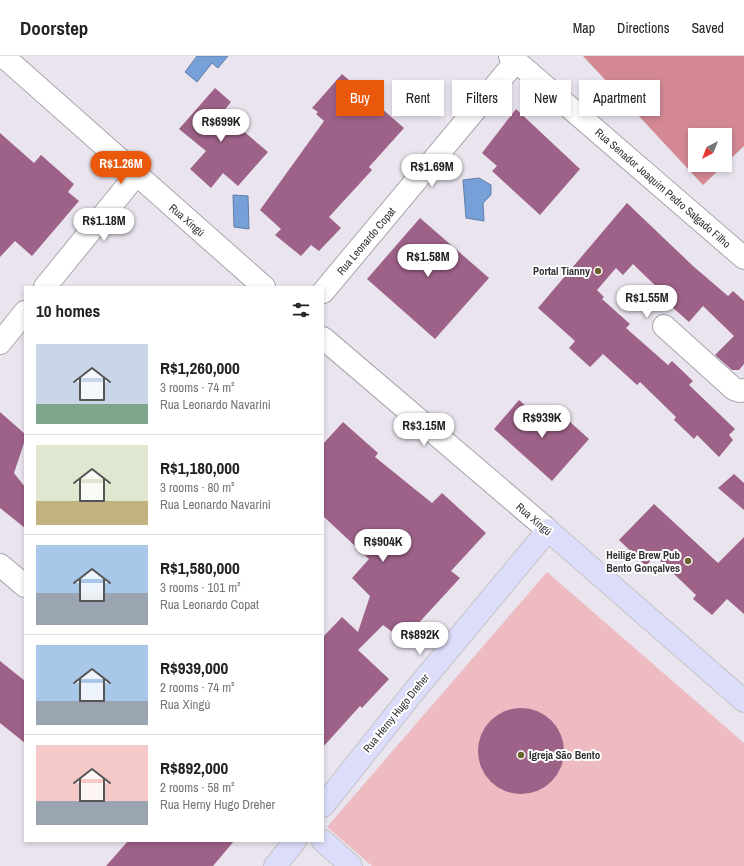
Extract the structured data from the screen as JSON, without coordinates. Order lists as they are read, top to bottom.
{
  "streets": {
    "main road": ["Rua Xingú", "Rua Herny Hugo Dreher"],
    "street": ["Rua Senador Joaquim Pedro Salgado Filho", "Rua Leonardo Copat"]
  },
  "crossings": [
    ["Rua Senador Joaquim Pedro Salgado Filho", "Rua Leonardo Copat"],
    ["Rua Xingú", "Rua Herny Hugo Dreher"]
  ],
  "places": ["Portal Tianny", "Heilige Brew Pub Bento Gonçalves", "Igreja São Bento"],
  "north": "bottom left",
  "page": {
    "header": "Doorstep",
    "nav": ["Map", "Directions", "Saved"],
    "chip": [
      "Buy",
      "Rent",
      "Filters",
      "New",
      "Apartment"
    ],
    "price": [
      "R$699K",
      "R$1.26M",
      "R$1.69M",
      "R$1.18M",
      "R$1.58M",
      "R$1.55M",
      "R$939K",
      "R$3.15M",
      "R$904K",
      "R$892K"
    ],
    "heading": "10 homes",
    "list": [
      {
        "name": "R$1,260,000",
        "note": "3 rooms · 74 m² · Rua Leonardo Navarini"
      },
      {
        "name": "R$1,180,000",
        "note": "3 rooms · 80 m² · Rua Leonardo Navarini"
      },
      {
        "name": "R$1,580,000",
        "note": "3 rooms · 101 m² · Rua Leonardo Copat"
      },
      {
        "name": "R$939,000",
        "note": "2 rooms · 74 m² · Rua Xingú"
      },
      {
        "name": "R$892,000",
        "note": "2 rooms · 58 m² · Rua Herny Hugo Dreher"
      }
    ]
  }
}
